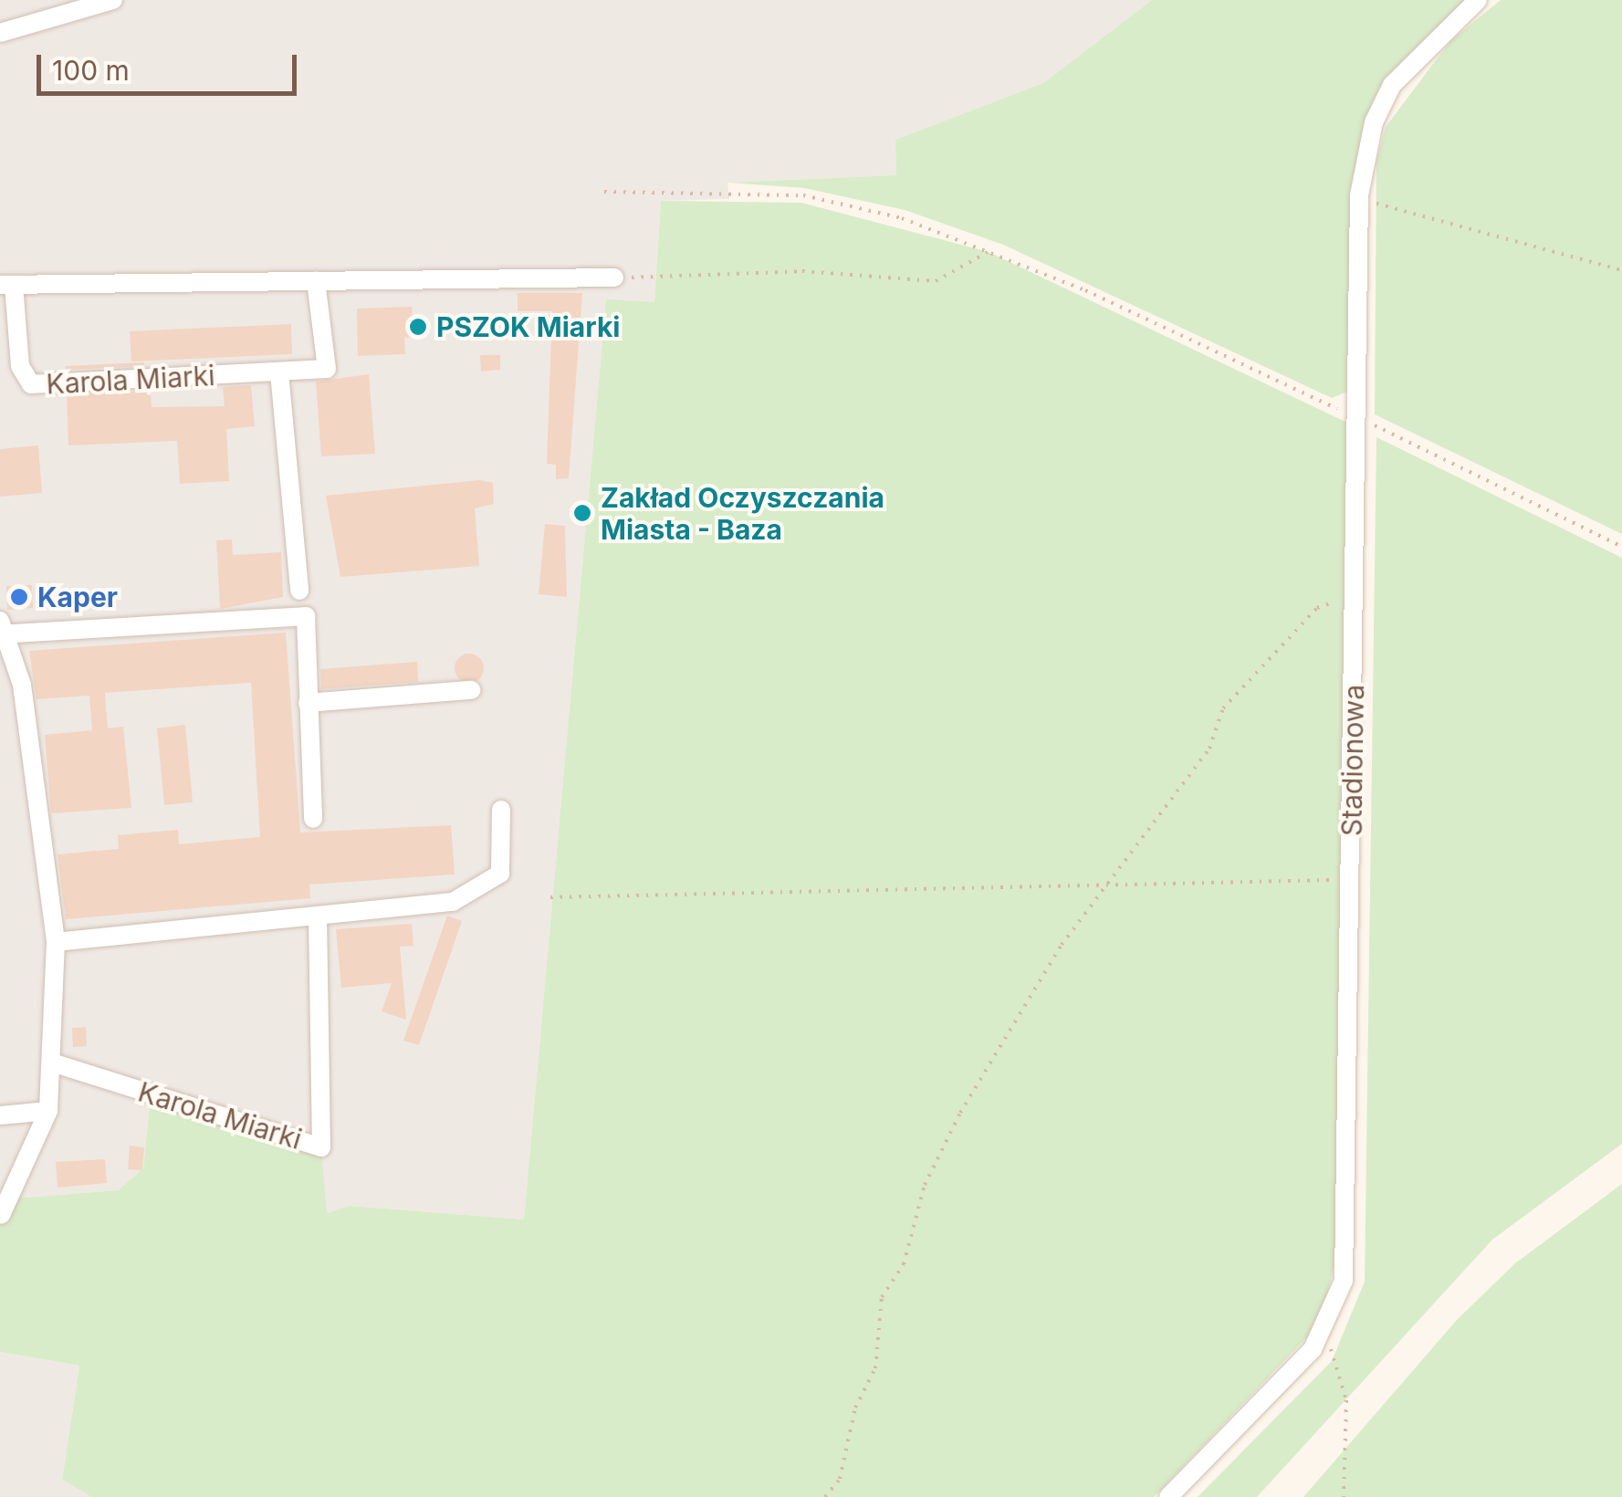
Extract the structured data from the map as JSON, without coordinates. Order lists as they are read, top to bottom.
{
  "streets": {
    "street": ["Karola Miarki", "Stadionowa"]
  },
  "places": ["PSZOK Miarki", "Zakład Oczyszczania Miasta - Baza", "Kaper"],
  "scale_bar": "100 m"
}
